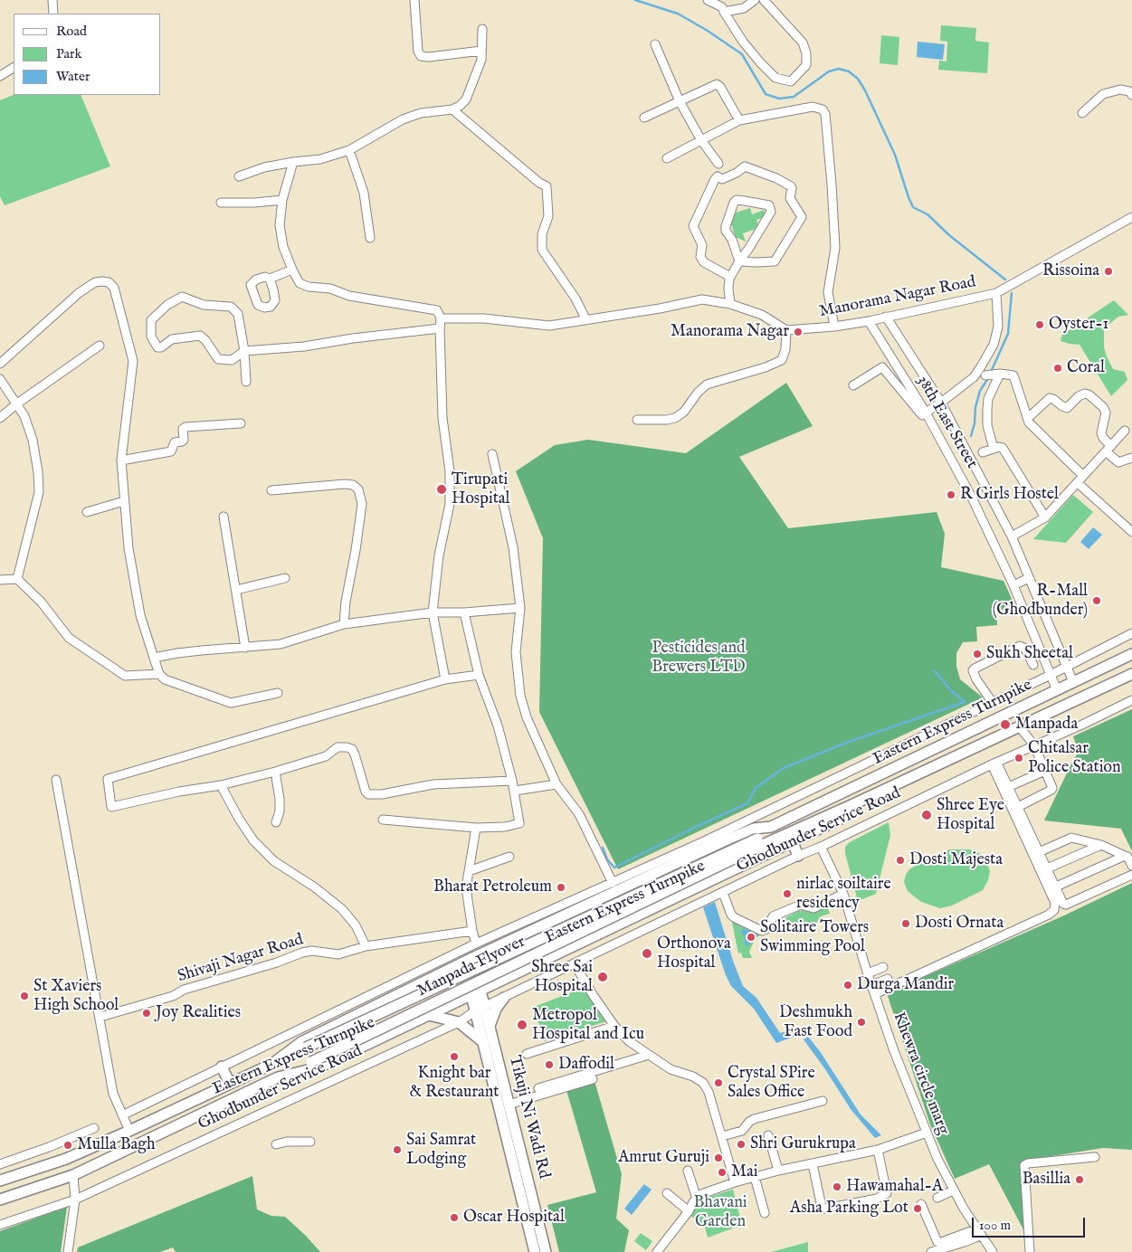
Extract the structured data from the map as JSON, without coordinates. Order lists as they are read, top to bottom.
{
  "streets": {
    "main road": ["Eastern Express Turnpike", "Manpada Flyover", "Tikuji Ni Wadi Rd"],
    "street": [
      "Manorama Nagar Road",
      "38th East Street",
      "Ghodbunder Service Road",
      "Shivaji Nagar Road",
      "Khewra circle marg"
    ]
  },
  "crossings": [
    ["Manorama Nagar Road", "38th East Street"],
    ["38th East Street", "Eastern Express Turnpike"],
    ["Eastern Express Turnpike", "Manpada Flyover"],
    ["Eastern Express Turnpike", "Tikuji Ni Wadi Rd"],
    ["Ghodbunder Service Road", "Khewra circle marg"],
    ["Ghodbunder Service Road", "Tikuji Ni Wadi Rd"]
  ],
  "parks": ["Pesticides and Brewers LTD", "Bhavani Garden"],
  "places": [
    "Rissoina",
    "Oyster-1",
    "Manorama Nagar",
    "Coral",
    "Tirupati Hospital",
    "R Girls Hostel",
    "R-Mall (Ghodbunder)",
    "Sukh Sheetal",
    "Manpada",
    "Chitalsar Police Station",
    "Shree Eye Hospital",
    "Dosti Majesta",
    "Bharat Petroleum",
    "nirlac soiltaire residency",
    "Dosti Ornata",
    "Solitaire Towers Swimming Pool",
    "Orthonova Hospital",
    "Shree Sai Hospital",
    "Durga Mandir",
    "St Xaviers High School",
    "Joy Realities",
    "Deshmukh Fast Food",
    "Metropol Hospital and Icu",
    "Knight bar & Restaurant",
    "Daffodil",
    "Crystal SPire Sales Office",
    "Shri Gurukrupa",
    "Mulla Bagh",
    "Sai Samrat Lodging",
    "Amrut Guruji",
    "Mai",
    "Basillia",
    "Hawamahal-A",
    "Asha Parking Lot",
    "Oscar Hospital"
  ],
  "legend": ["Road", "Park", "Water"],
  "scale_bar": "100 m"
}
